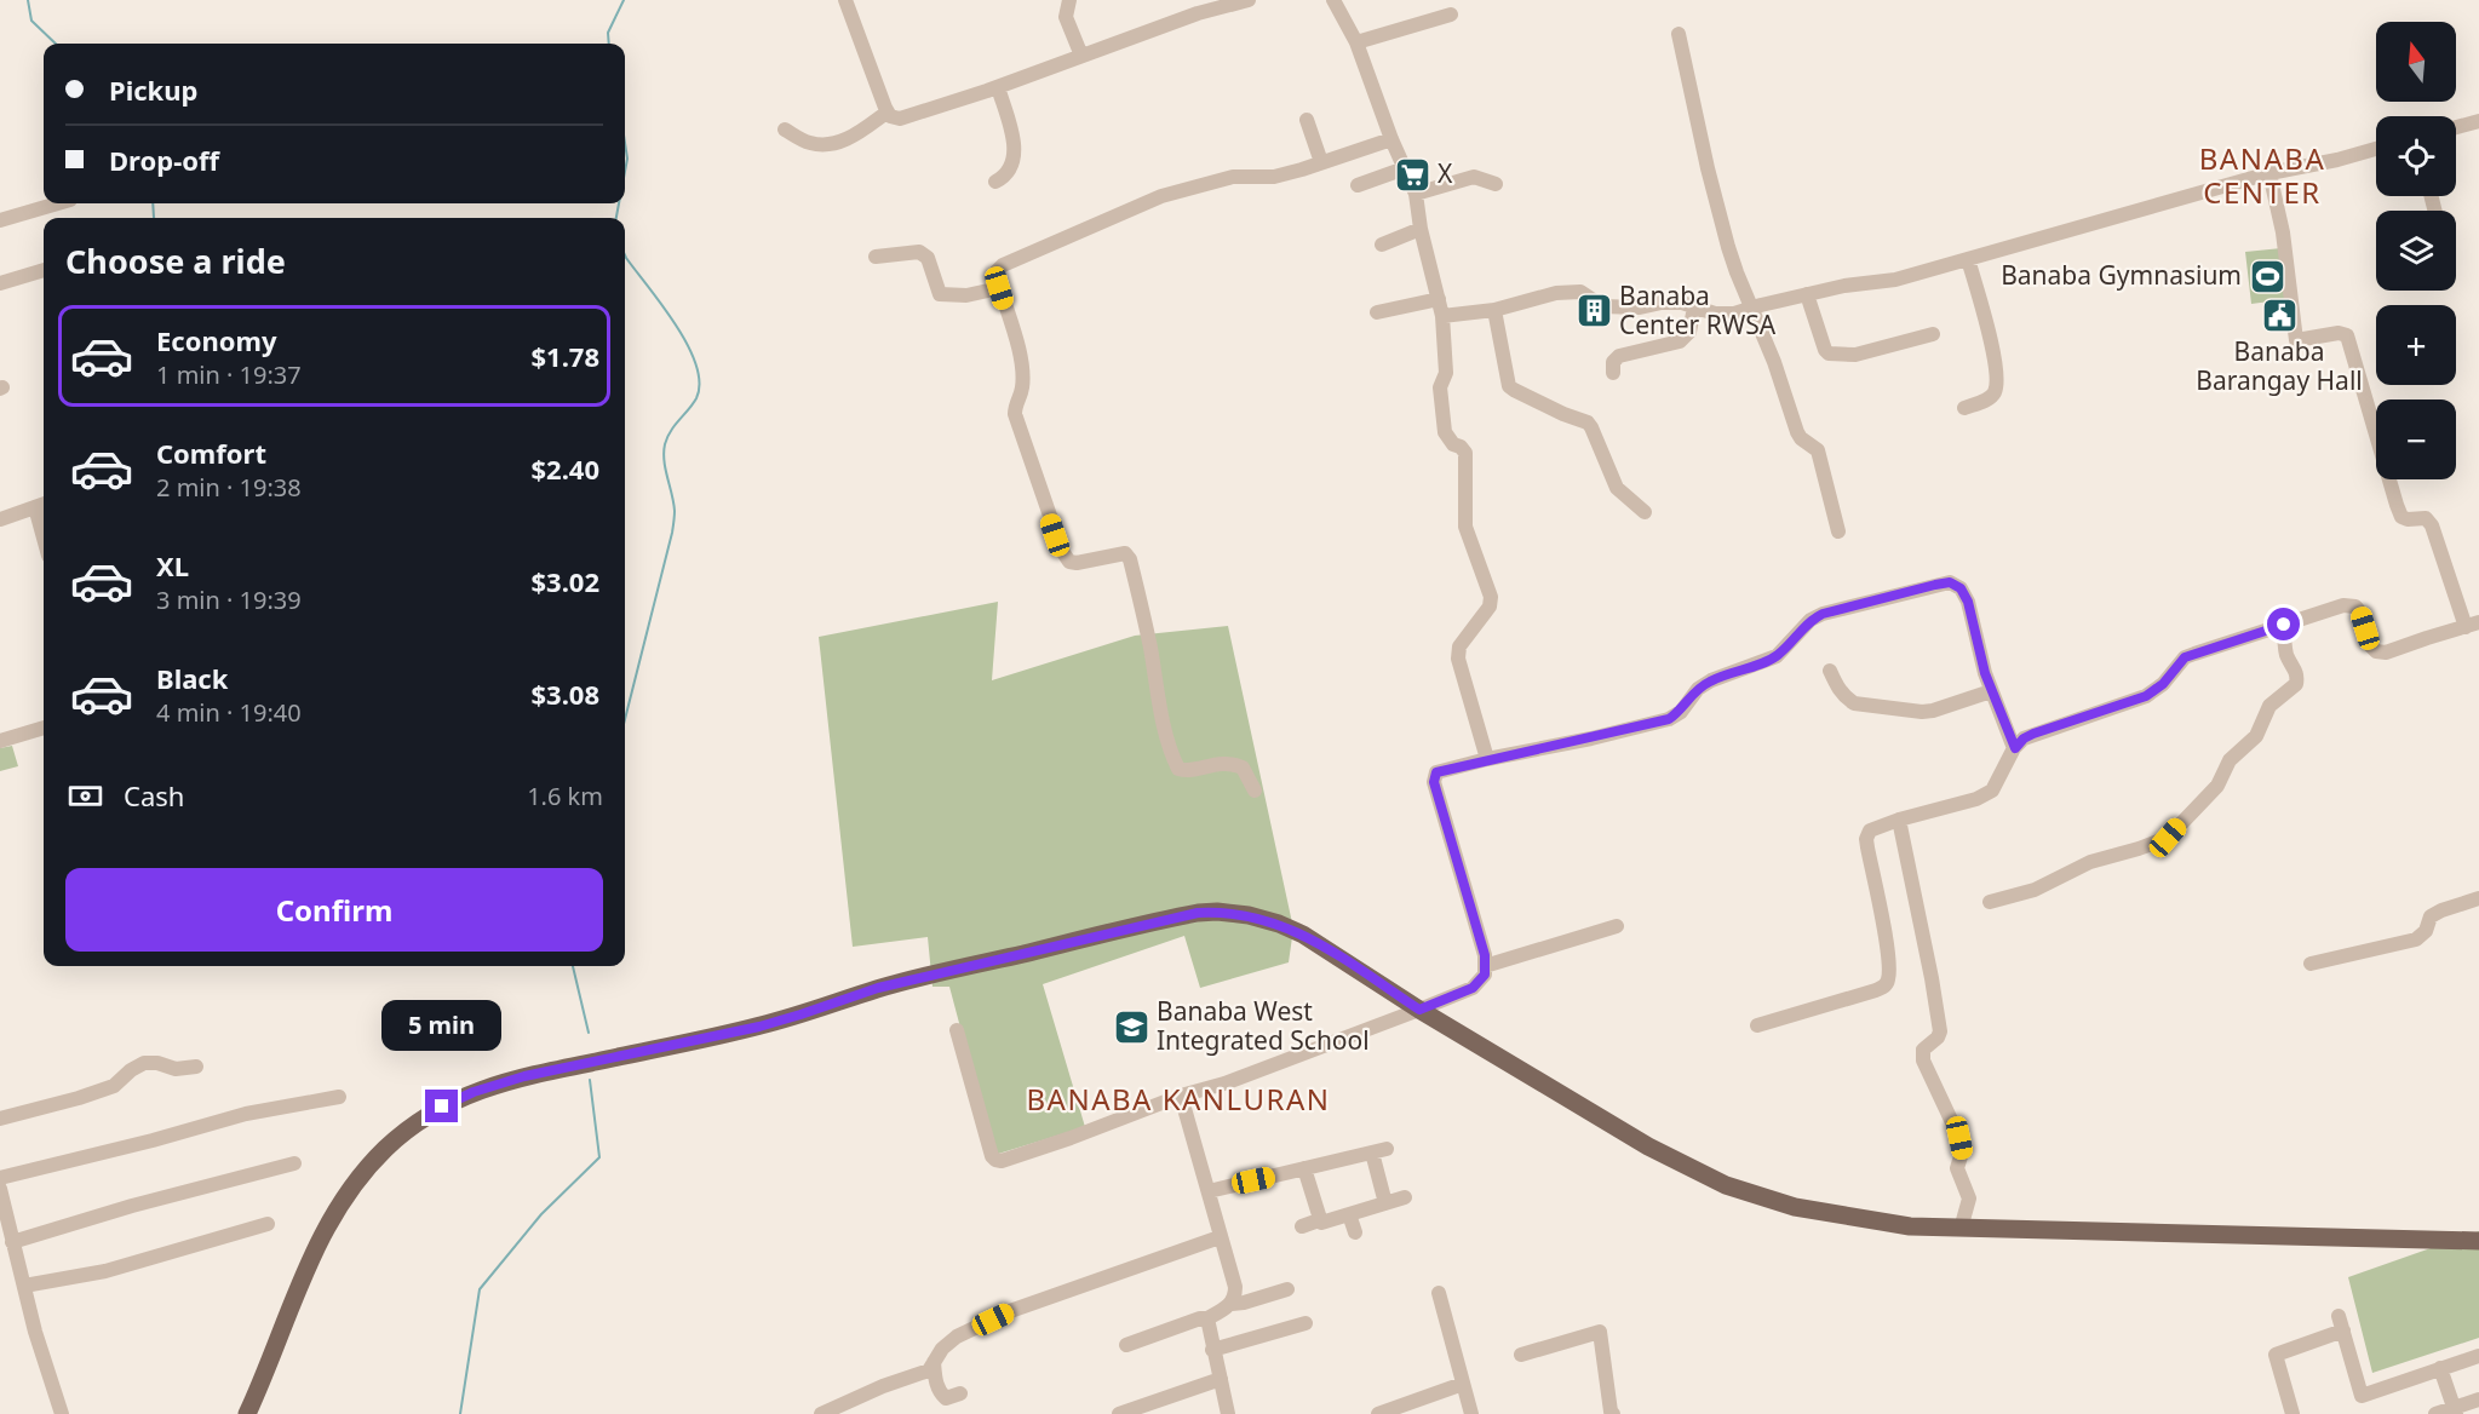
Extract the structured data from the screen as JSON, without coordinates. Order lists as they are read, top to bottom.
{
  "districts": ["BANABA CENTER", "BANABA KANLURAN"],
  "places": {
    "supermarket": ["X"],
    "sports": ["Banaba Gymnasium"],
    "building": ["Banaba Center RWSA"],
    "public building": ["Banaba Barangay Hall"],
    "school or university": ["Banaba West Integrated School"]
  },
  "north": "top",
  "page": {
    "map_buttons": ["+", "−"],
    "banner": ["Pickup", "Drop-off"],
    "heading": "Choose a ride",
    "list": [
      {
        "name": "Economy",
        "note": "1 min · 19:37",
        "value": "$1.78"
      },
      {
        "name": "Comfort",
        "note": "2 min · 19:38",
        "value": "$2.40"
      },
      {
        "name": "XL",
        "note": "3 min · 19:39",
        "value": "$3.02"
      },
      {
        "name": "Black",
        "note": "4 min · 19:40",
        "value": "$3.08"
      }
    ],
    "pay": ["Cash", "1.6 km"],
    "buttons": "Confirm",
    "bubble": "5 min"
  }
}
